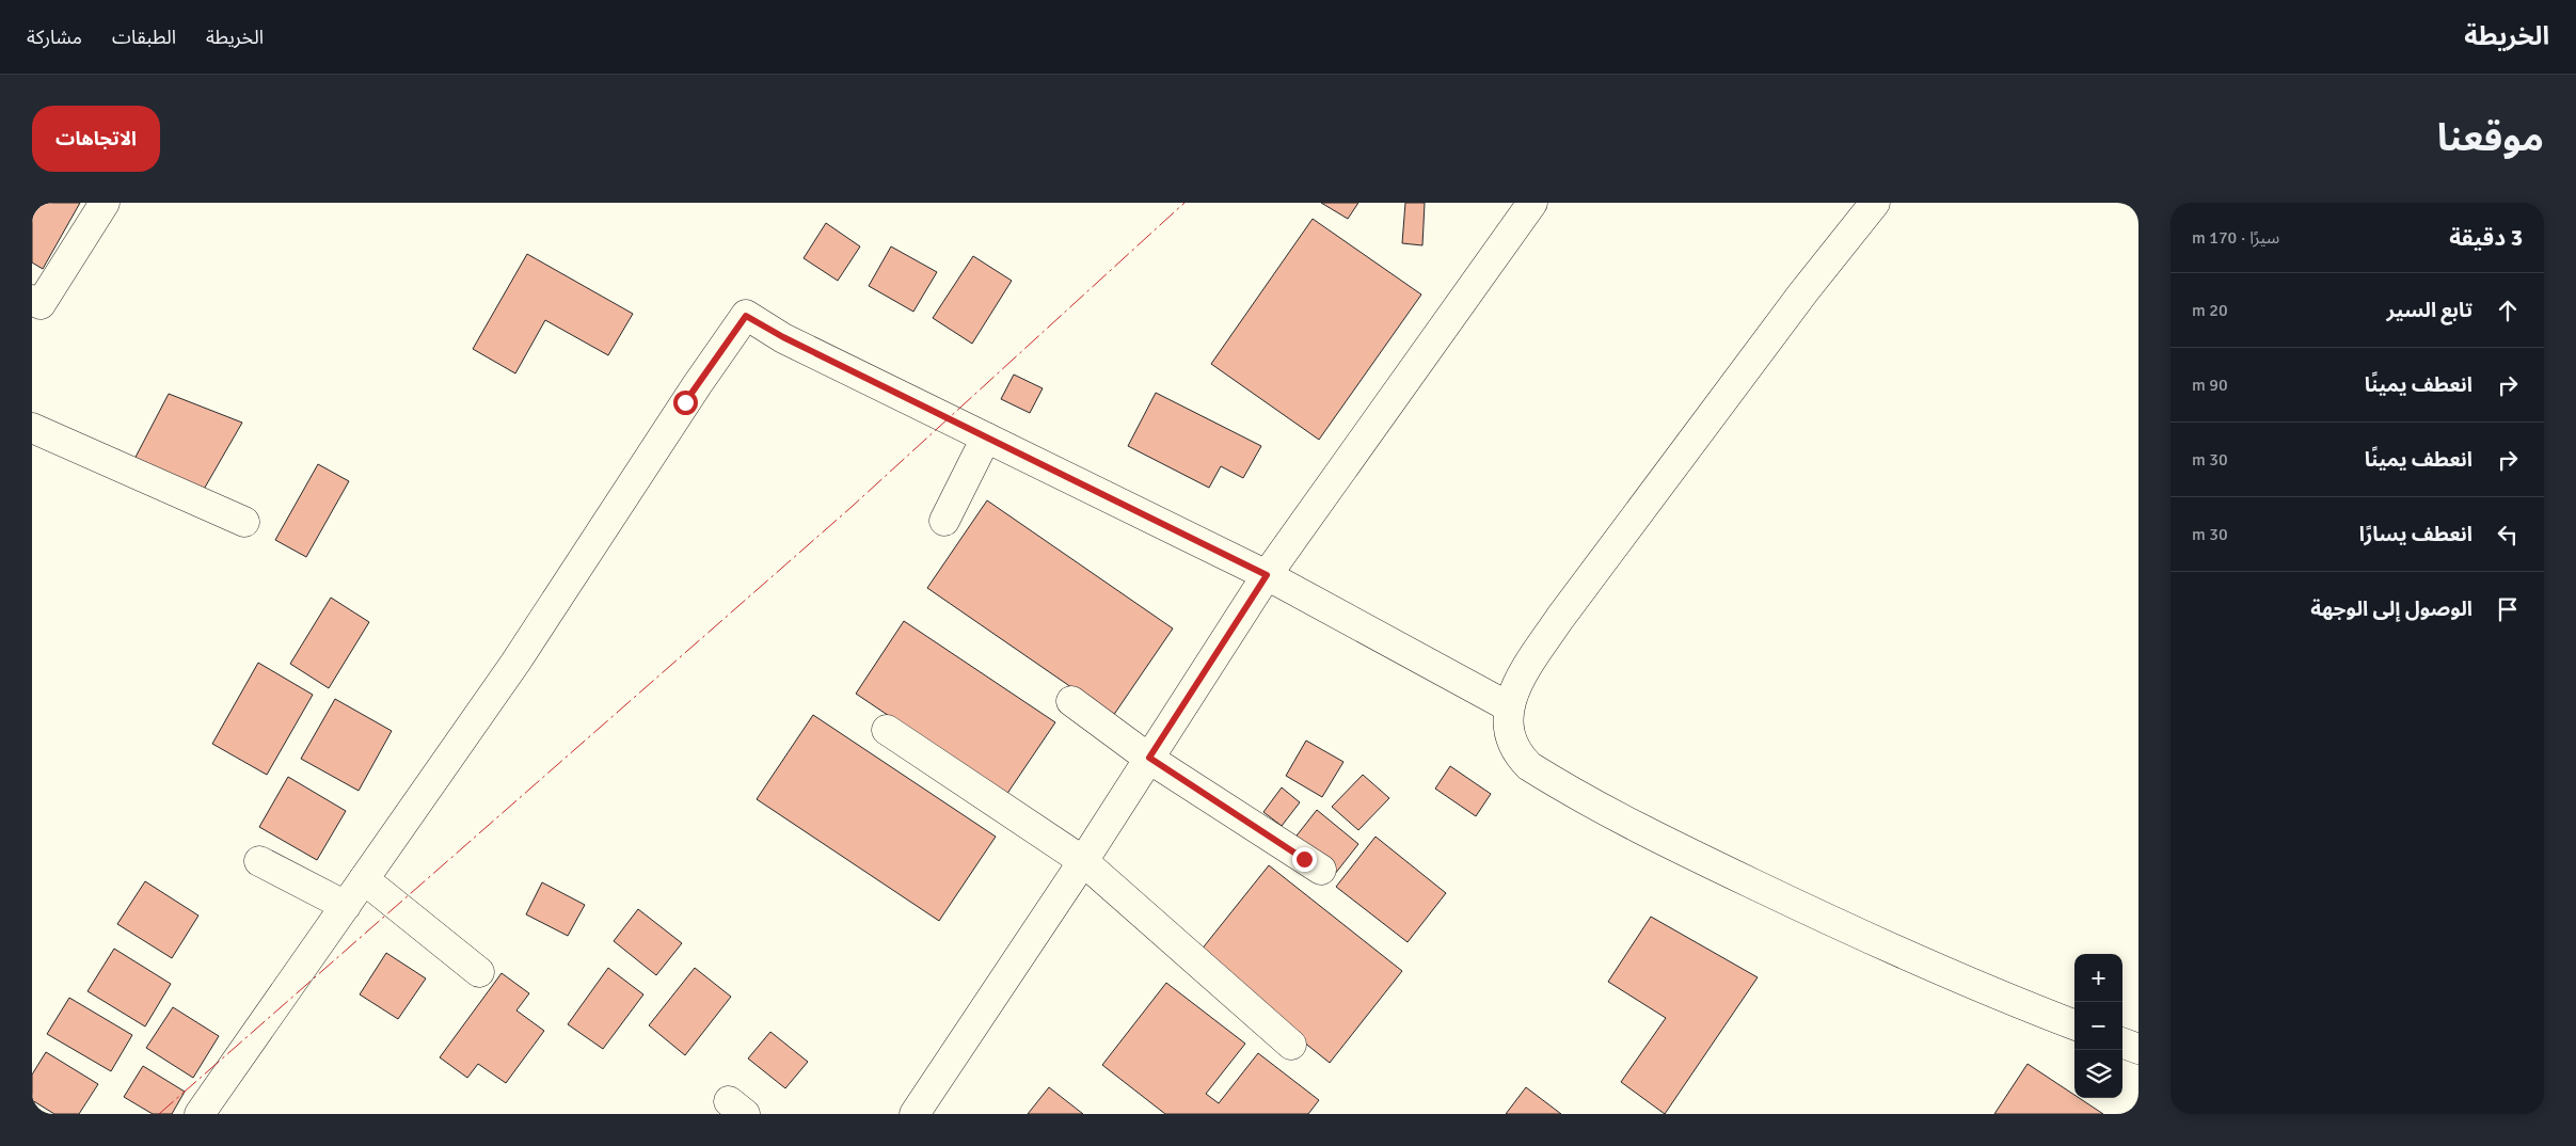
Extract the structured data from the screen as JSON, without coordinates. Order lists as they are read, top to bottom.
{
  "page": {
    "header": "الخريطة",
    "nav": ["الخريطة", "الطبقات", "مشاركة"],
    "title": "موقعنا",
    "buttons": "الاتجاهات",
    "heading": ["3 دقيقة", "سيرًا · 170 m"],
    "list": [
      ["تابع السير", "20 m"],
      ["انعطف يمينًا", "90 m"],
      ["انعطف يمينًا", "30 m"],
      ["انعطف يسارًا", "30 m"],
      "الوصول إلى الوجهة"
    ],
    "map_buttons": ["+", "−"]
  }
}
